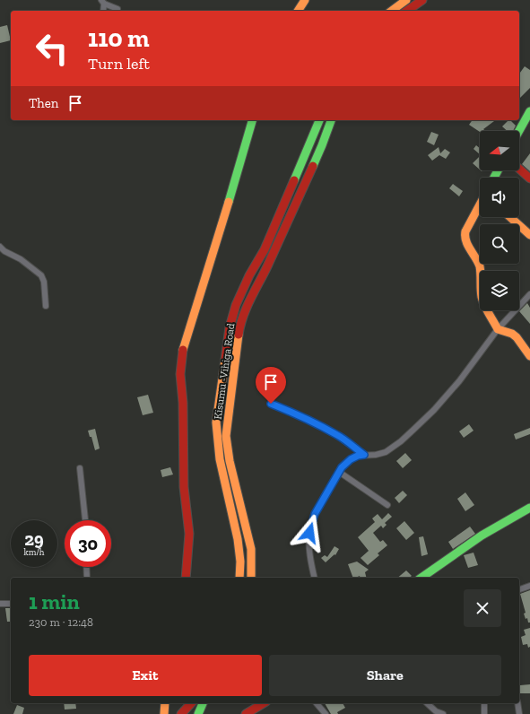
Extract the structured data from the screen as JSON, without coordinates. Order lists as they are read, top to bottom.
{
  "streets": {
    "main road": ["Kisumu -Vihiga Road"]
  },
  "north": "left",
  "page": {
    "turn": ["110 m", "Turn left"],
    "then": "Then",
    "speed": "29 km/h",
    "limit": "30",
    "heading": ["1 min", "230 m · 12:48"],
    "buttons": ["Exit", "Share"]
  }
}
